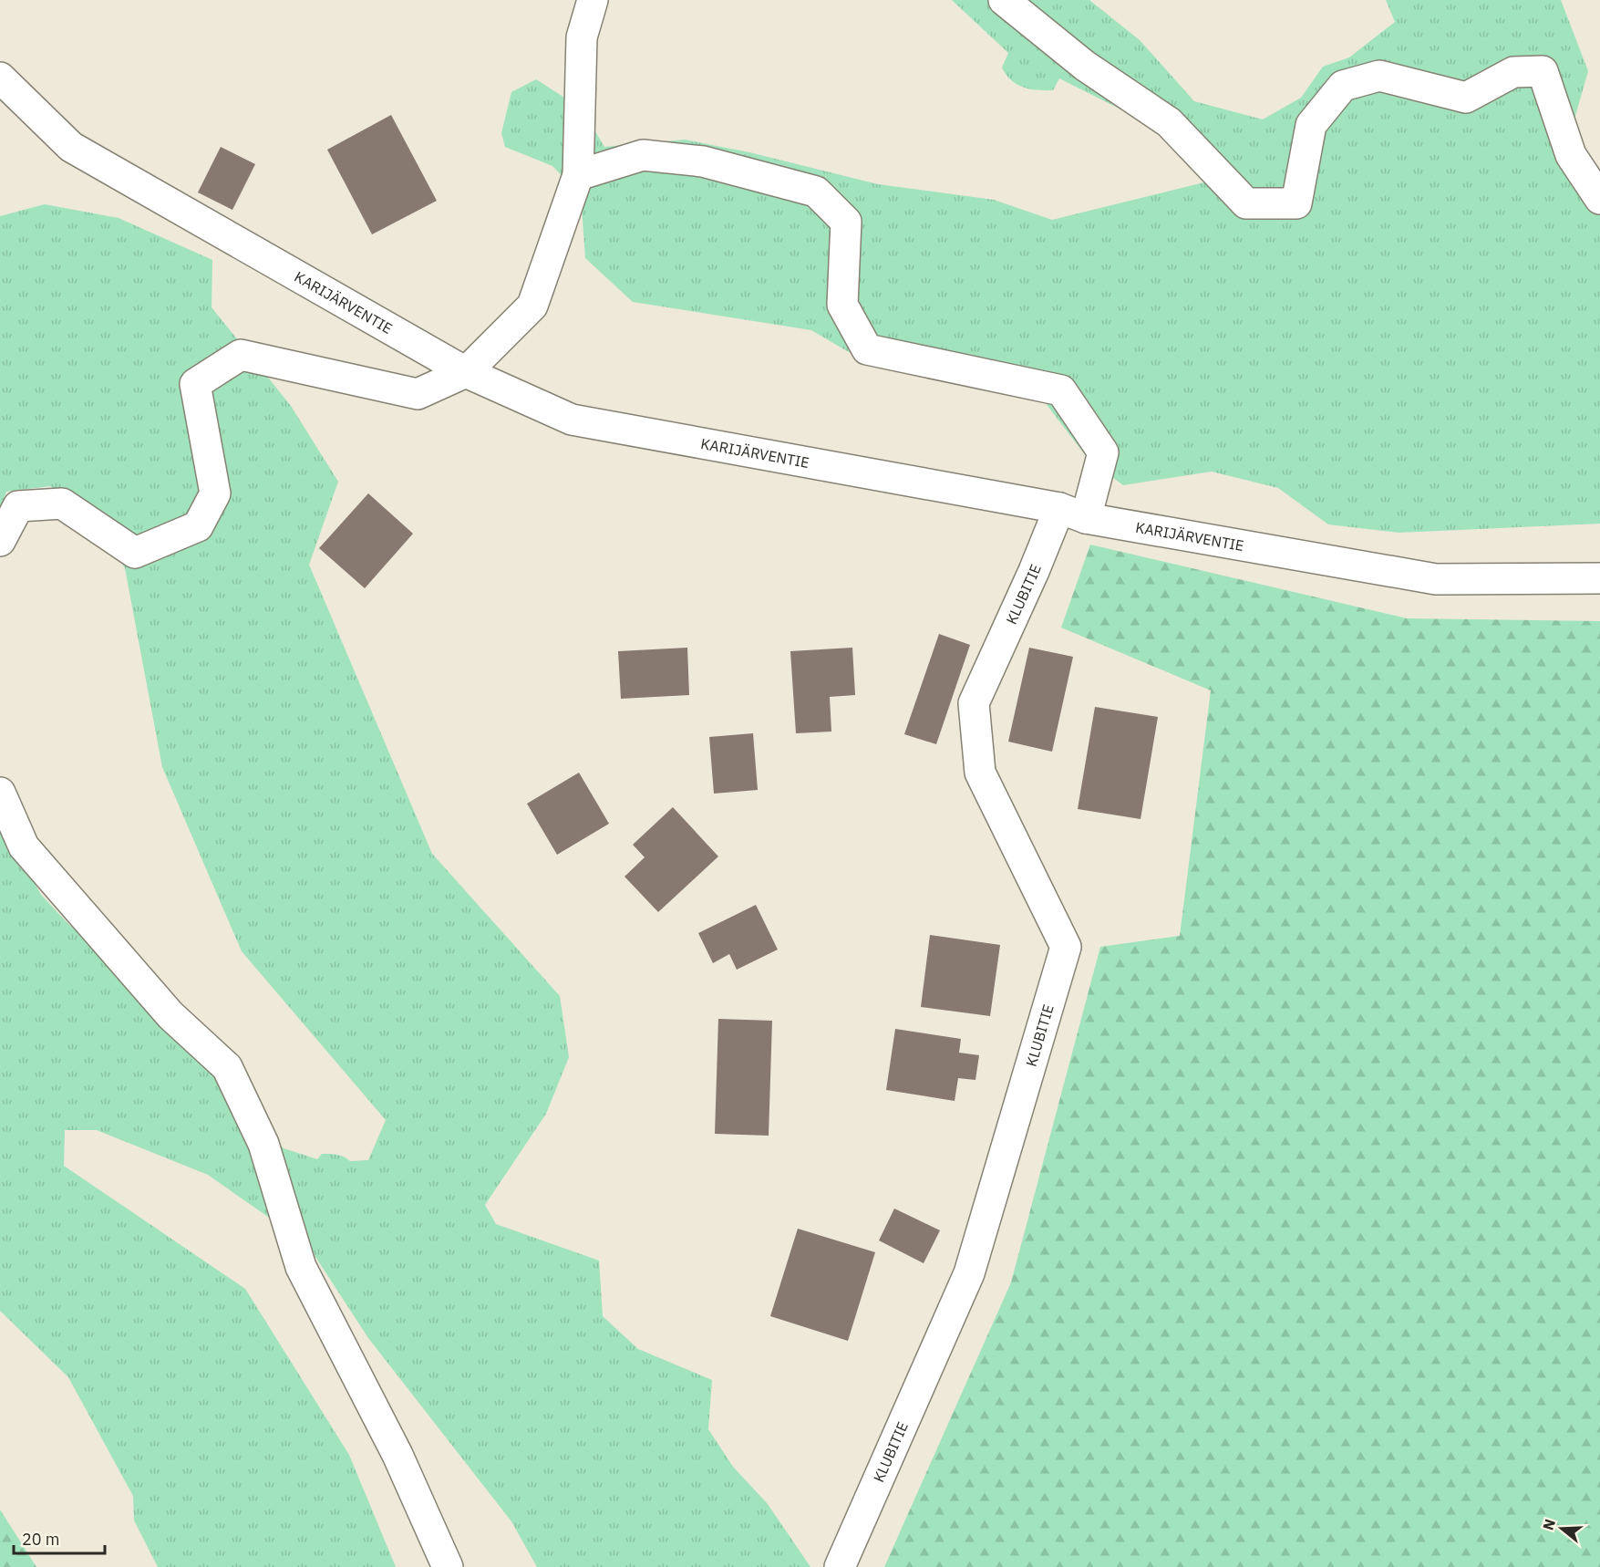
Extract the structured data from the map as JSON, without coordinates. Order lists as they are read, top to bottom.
{
  "streets": {
    "street": ["KARIJÄRVENTIE", "KLUBITIE"]
  },
  "crossings": [
    ["KARIJÄRVENTIE", "KLUBITIE"]
  ],
  "scale_bar": "20 m",
  "north": "left"
}
